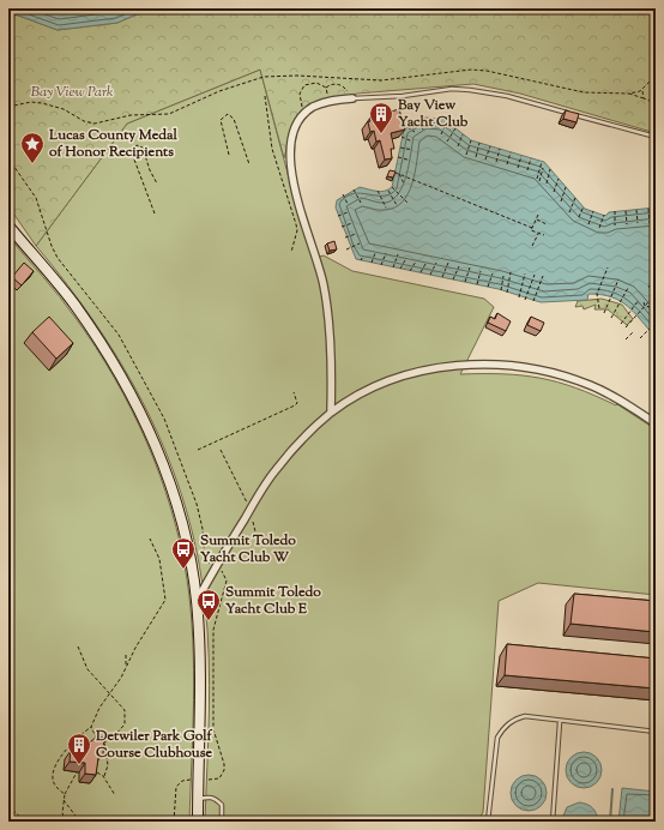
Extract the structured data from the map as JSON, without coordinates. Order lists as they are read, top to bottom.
{
  "parks": ["Bay View Park"],
  "places": {
    "building": ["Bay View Yacht Club", "Detwiler Park Golf Course Clubhouse"],
    "place": ["Lucas County Medal of Honor Recipients"],
    "bus stop": ["Summit Toledo Yacht Club W", "Summit Toledo Yacht Club E"]
  }
}
